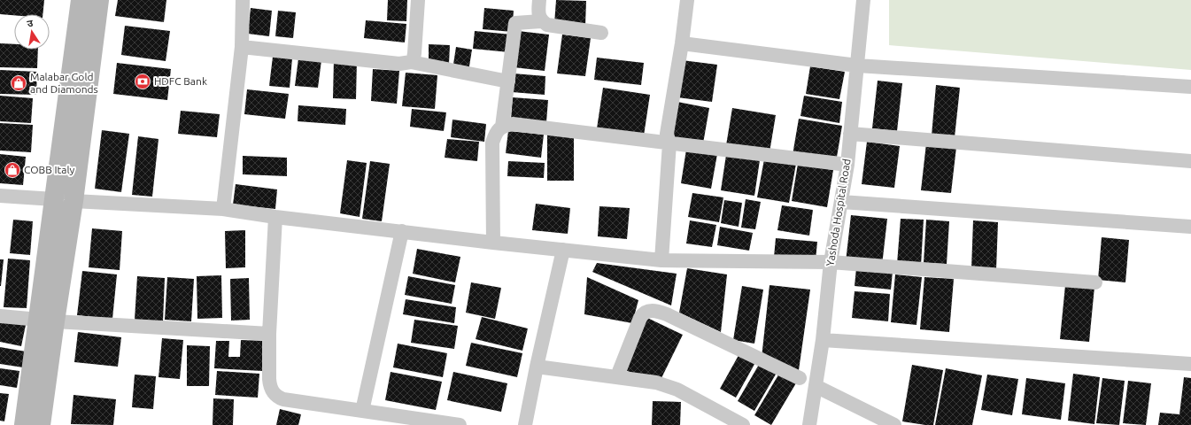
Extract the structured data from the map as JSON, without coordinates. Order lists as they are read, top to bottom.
{
  "streets": {
    "street": ["Yashoda Hospital Road"]
  },
  "places": {
    "bank": ["HDFC Bank"],
    "shop": ["Malabar Gold and Diamonds", "COBB Italy"]
  },
  "north": "top"
}
